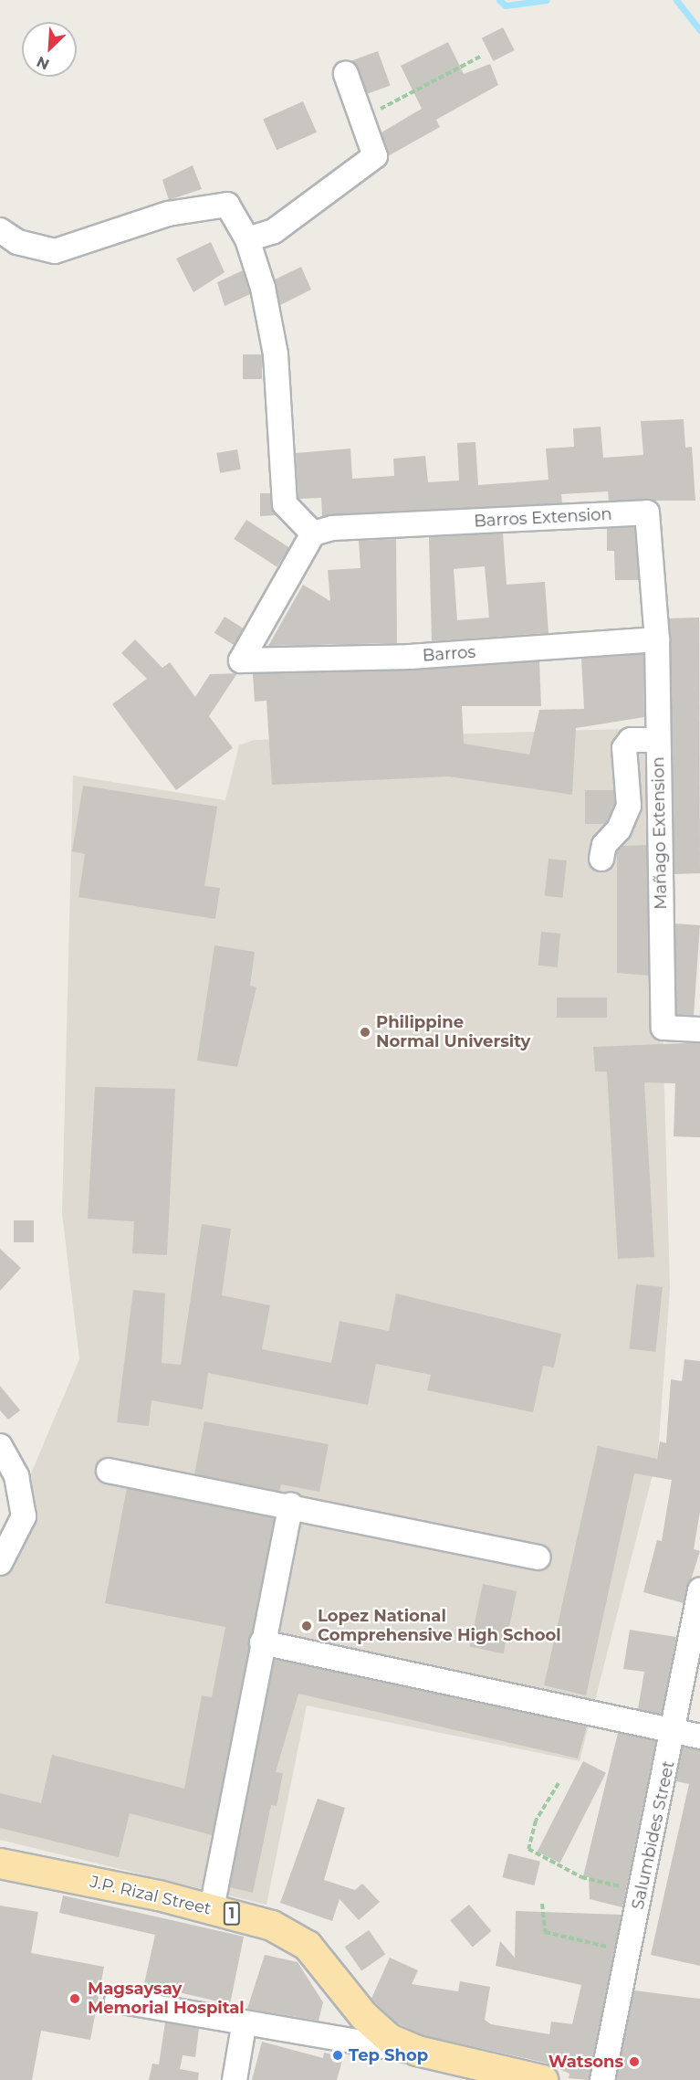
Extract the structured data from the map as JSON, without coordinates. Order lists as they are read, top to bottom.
{
  "streets": {
    "main road": ["J.P. Rizal Street", "1"],
    "street": [
      "Barros Extension",
      "Barros",
      "Mañago Extension",
      "Salumbides Street"
    ]
  },
  "crossings": [
    ["Barros Extension", "Barros"],
    ["Barros Extension", "Mañago Extension"],
    ["Barros", "Mañago Extension"]
  ],
  "places": [
    "Philippine Normal University",
    "Lopez National Comprehensive High School",
    "Magsaysay Memorial Hospital",
    "Tep Shop",
    "Watsons"
  ],
  "north": "bottom left"
}
